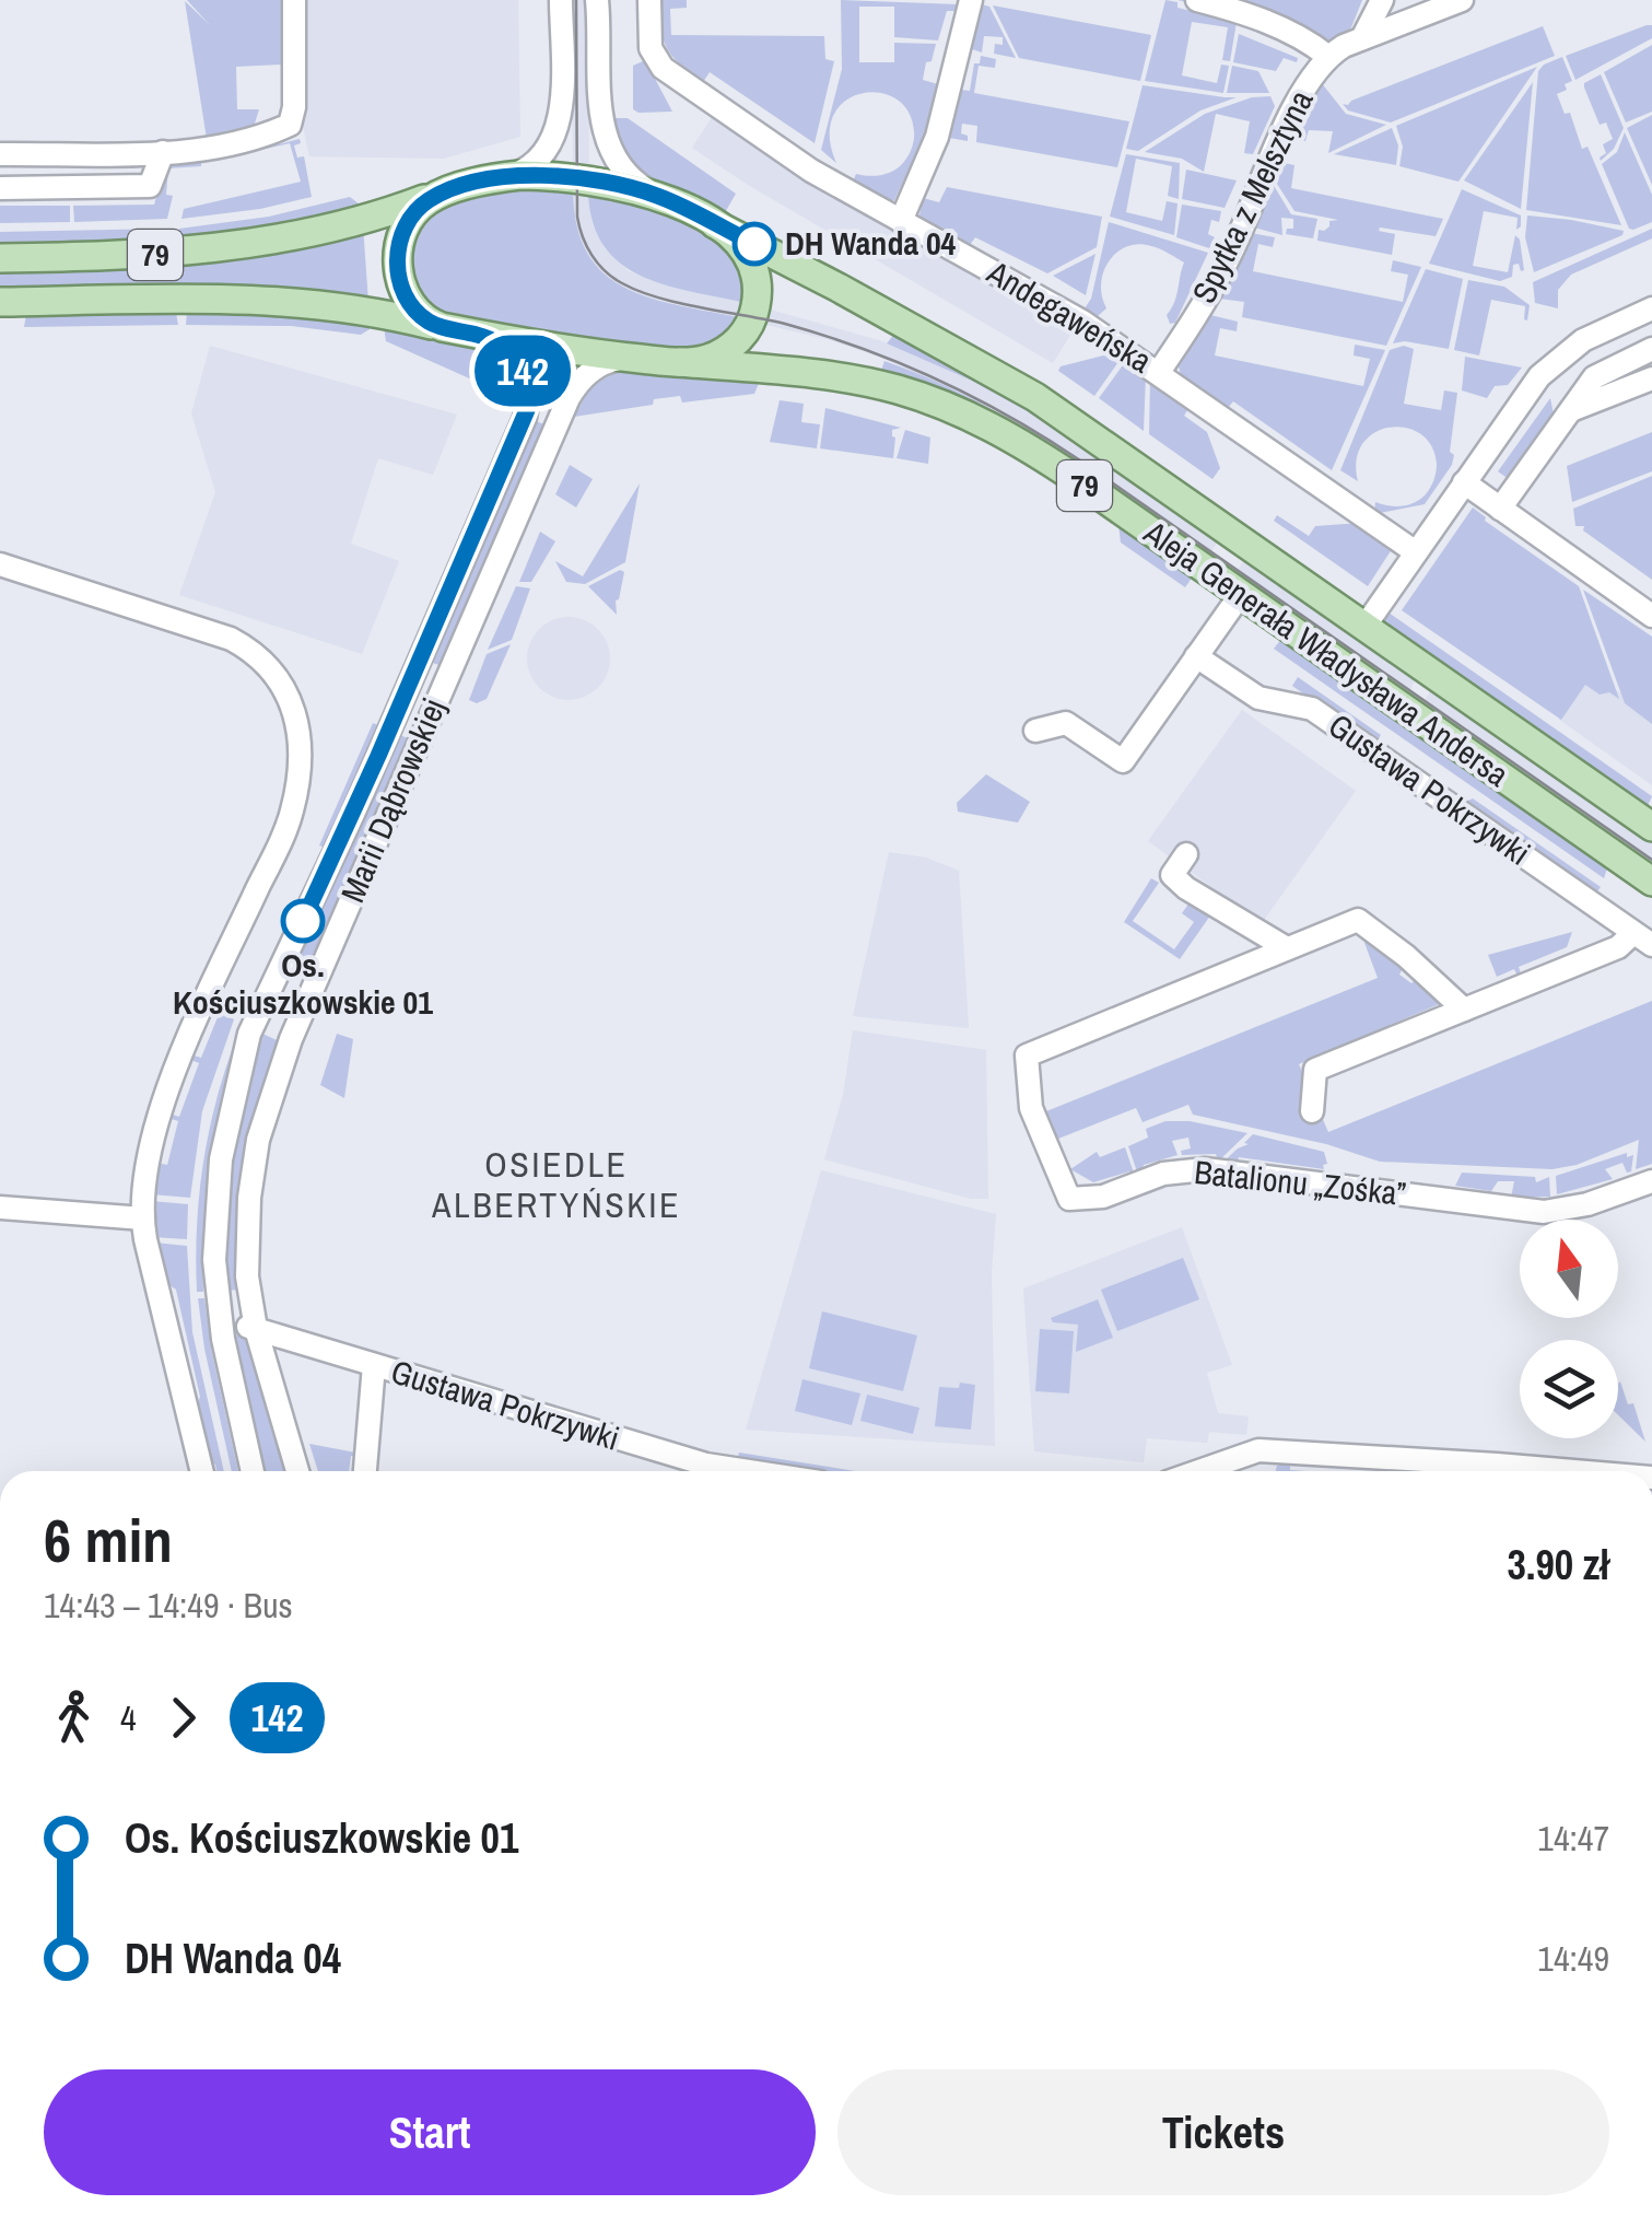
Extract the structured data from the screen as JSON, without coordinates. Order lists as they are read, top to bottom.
{
  "streets": {
    "main road": ["79", "Aleja Generała Władysława Andersa"],
    "street": [
      "Spytka z Melsztyna",
      "Andegaweńska",
      "Gustawa Pokrzywki",
      "Marii Dąbrowskiej",
      "Batalionu „Zośka”"
    ]
  },
  "crossings": [
    ["Spytka z Melsztyna", "Andegaweńska"],
    ["79", "Aleja Generała Władysława Andersa"],
    ["79", "Marii Dąbrowskiej"],
    ["Gustawa Pokrzywki", "Marii Dąbrowskiej"]
  ],
  "districts": ["OSIEDLE ALBERTYŃSKIE"],
  "places": ["DH Wanda 04", "Os. Kościuszkowskie 01"],
  "lines": ["bus line 142"],
  "north": "top",
  "page": {
    "on_map": "142",
    "heading": ["6 min", "14:43 – 14:49 · Bus", "3.90 zł"],
    "legs": ["4", "142"],
    "list": [
      {
        "name": "Os. Kościuszkowskie 01",
        "value": "14:47"
      },
      {
        "name": "DH Wanda 04",
        "value": "14:49"
      }
    ],
    "buttons": ["Start", "Tickets"]
  }
}
